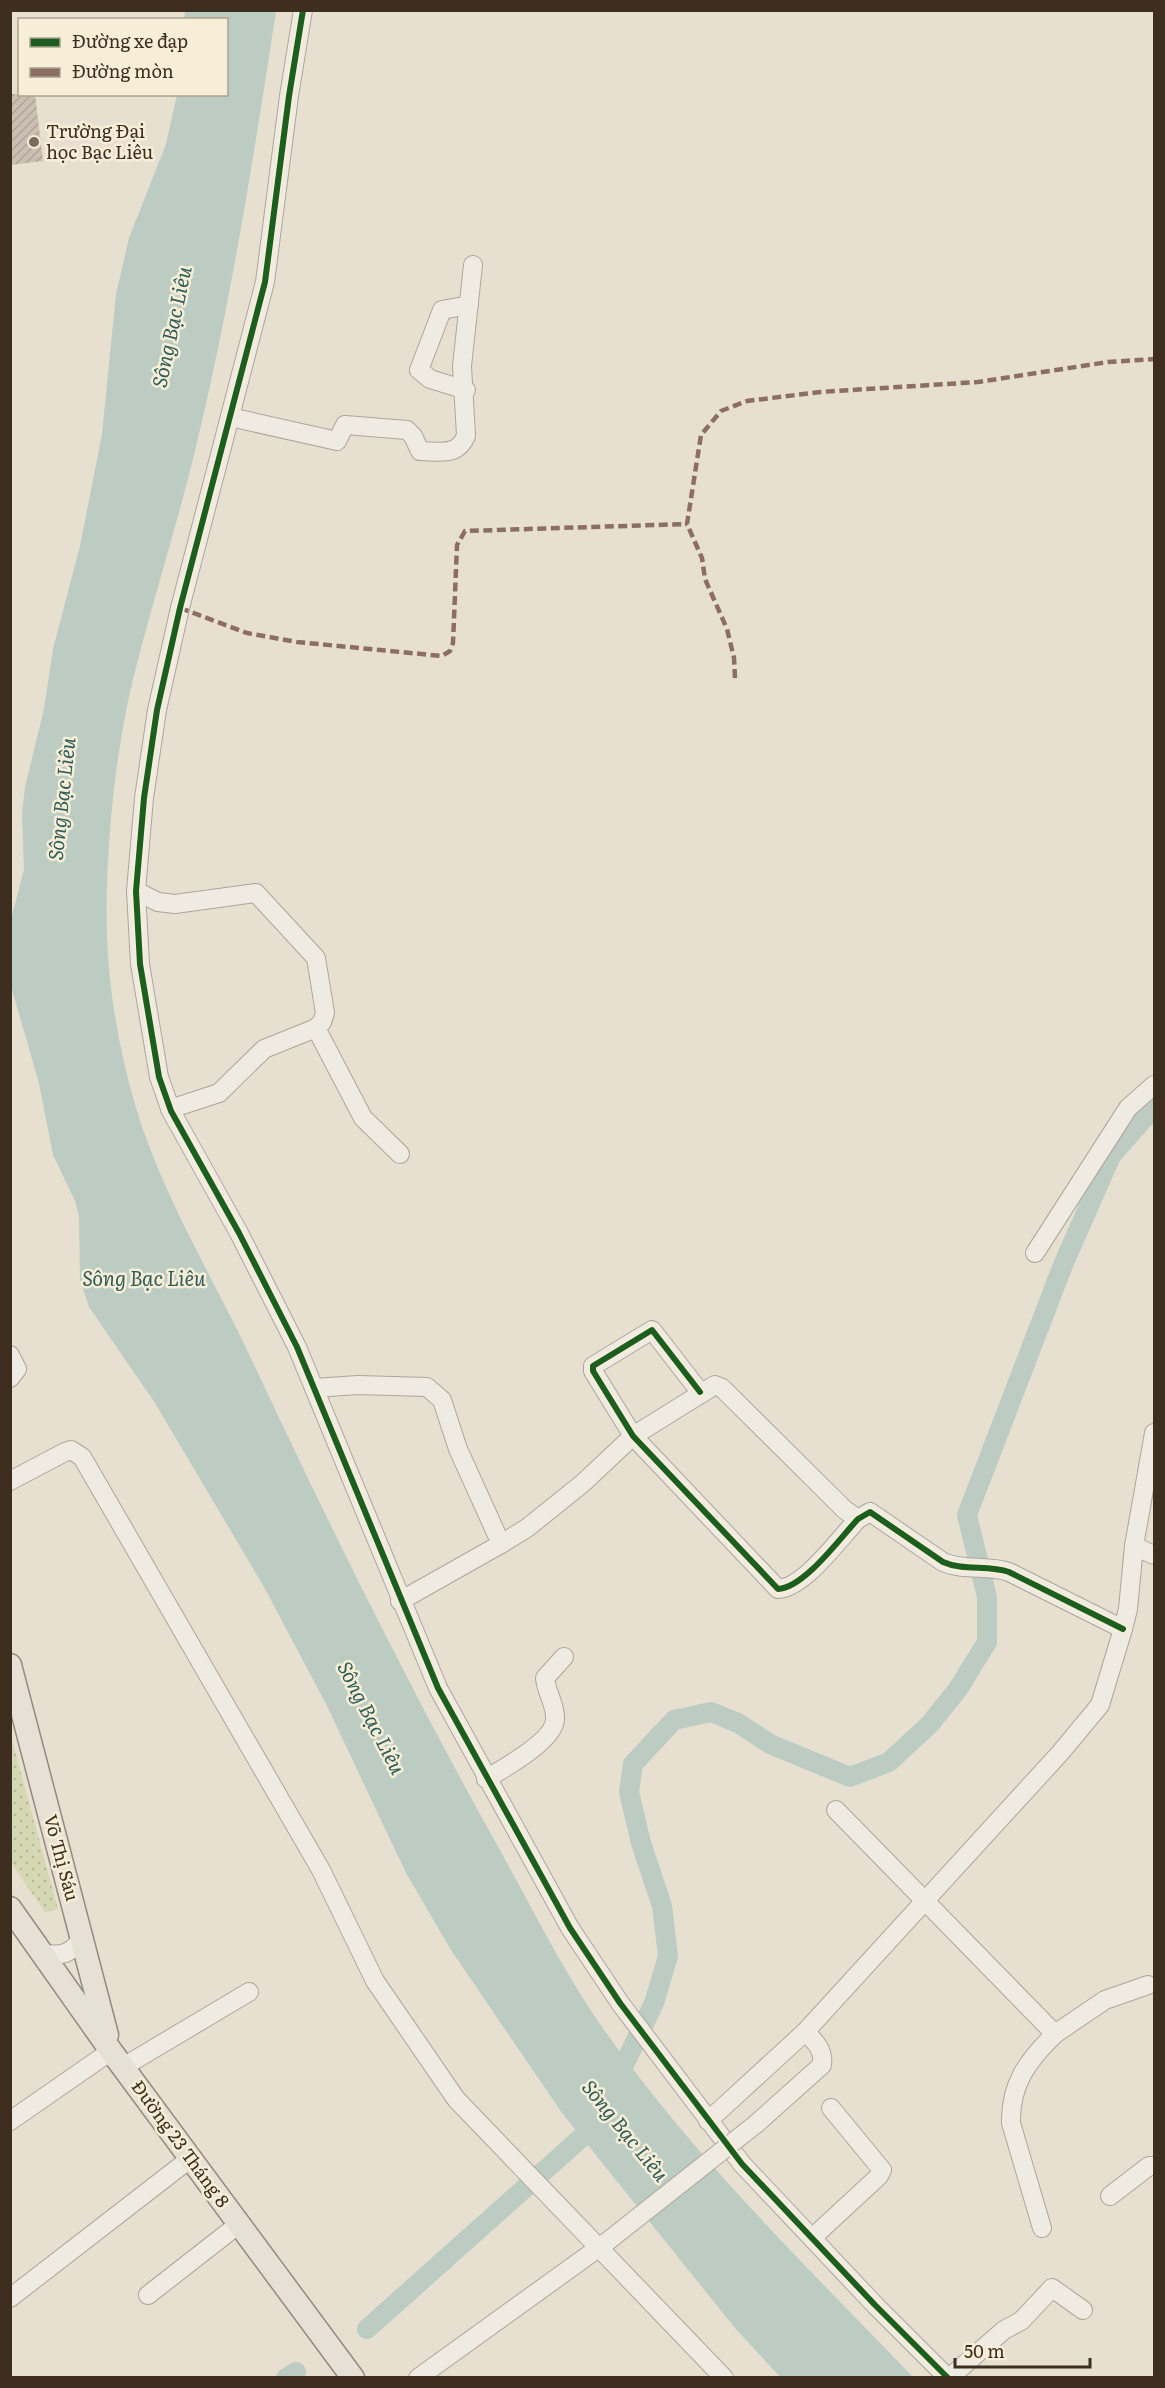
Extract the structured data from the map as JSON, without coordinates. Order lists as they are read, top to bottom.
{
  "streets": {
    "main road": ["Võ Thị Sáu", "Đường 23 Tháng 8"]
  },
  "crossings": [
    ["Võ Thị Sáu", "Đường 23 Tháng 8"]
  ],
  "water": ["Sông Bạc Liêu"],
  "places": ["Trường Đại học Bạc Liêu"],
  "legend": ["Đường xe đạp", "Đường mòn"],
  "scale_bar": "50 m"
}
